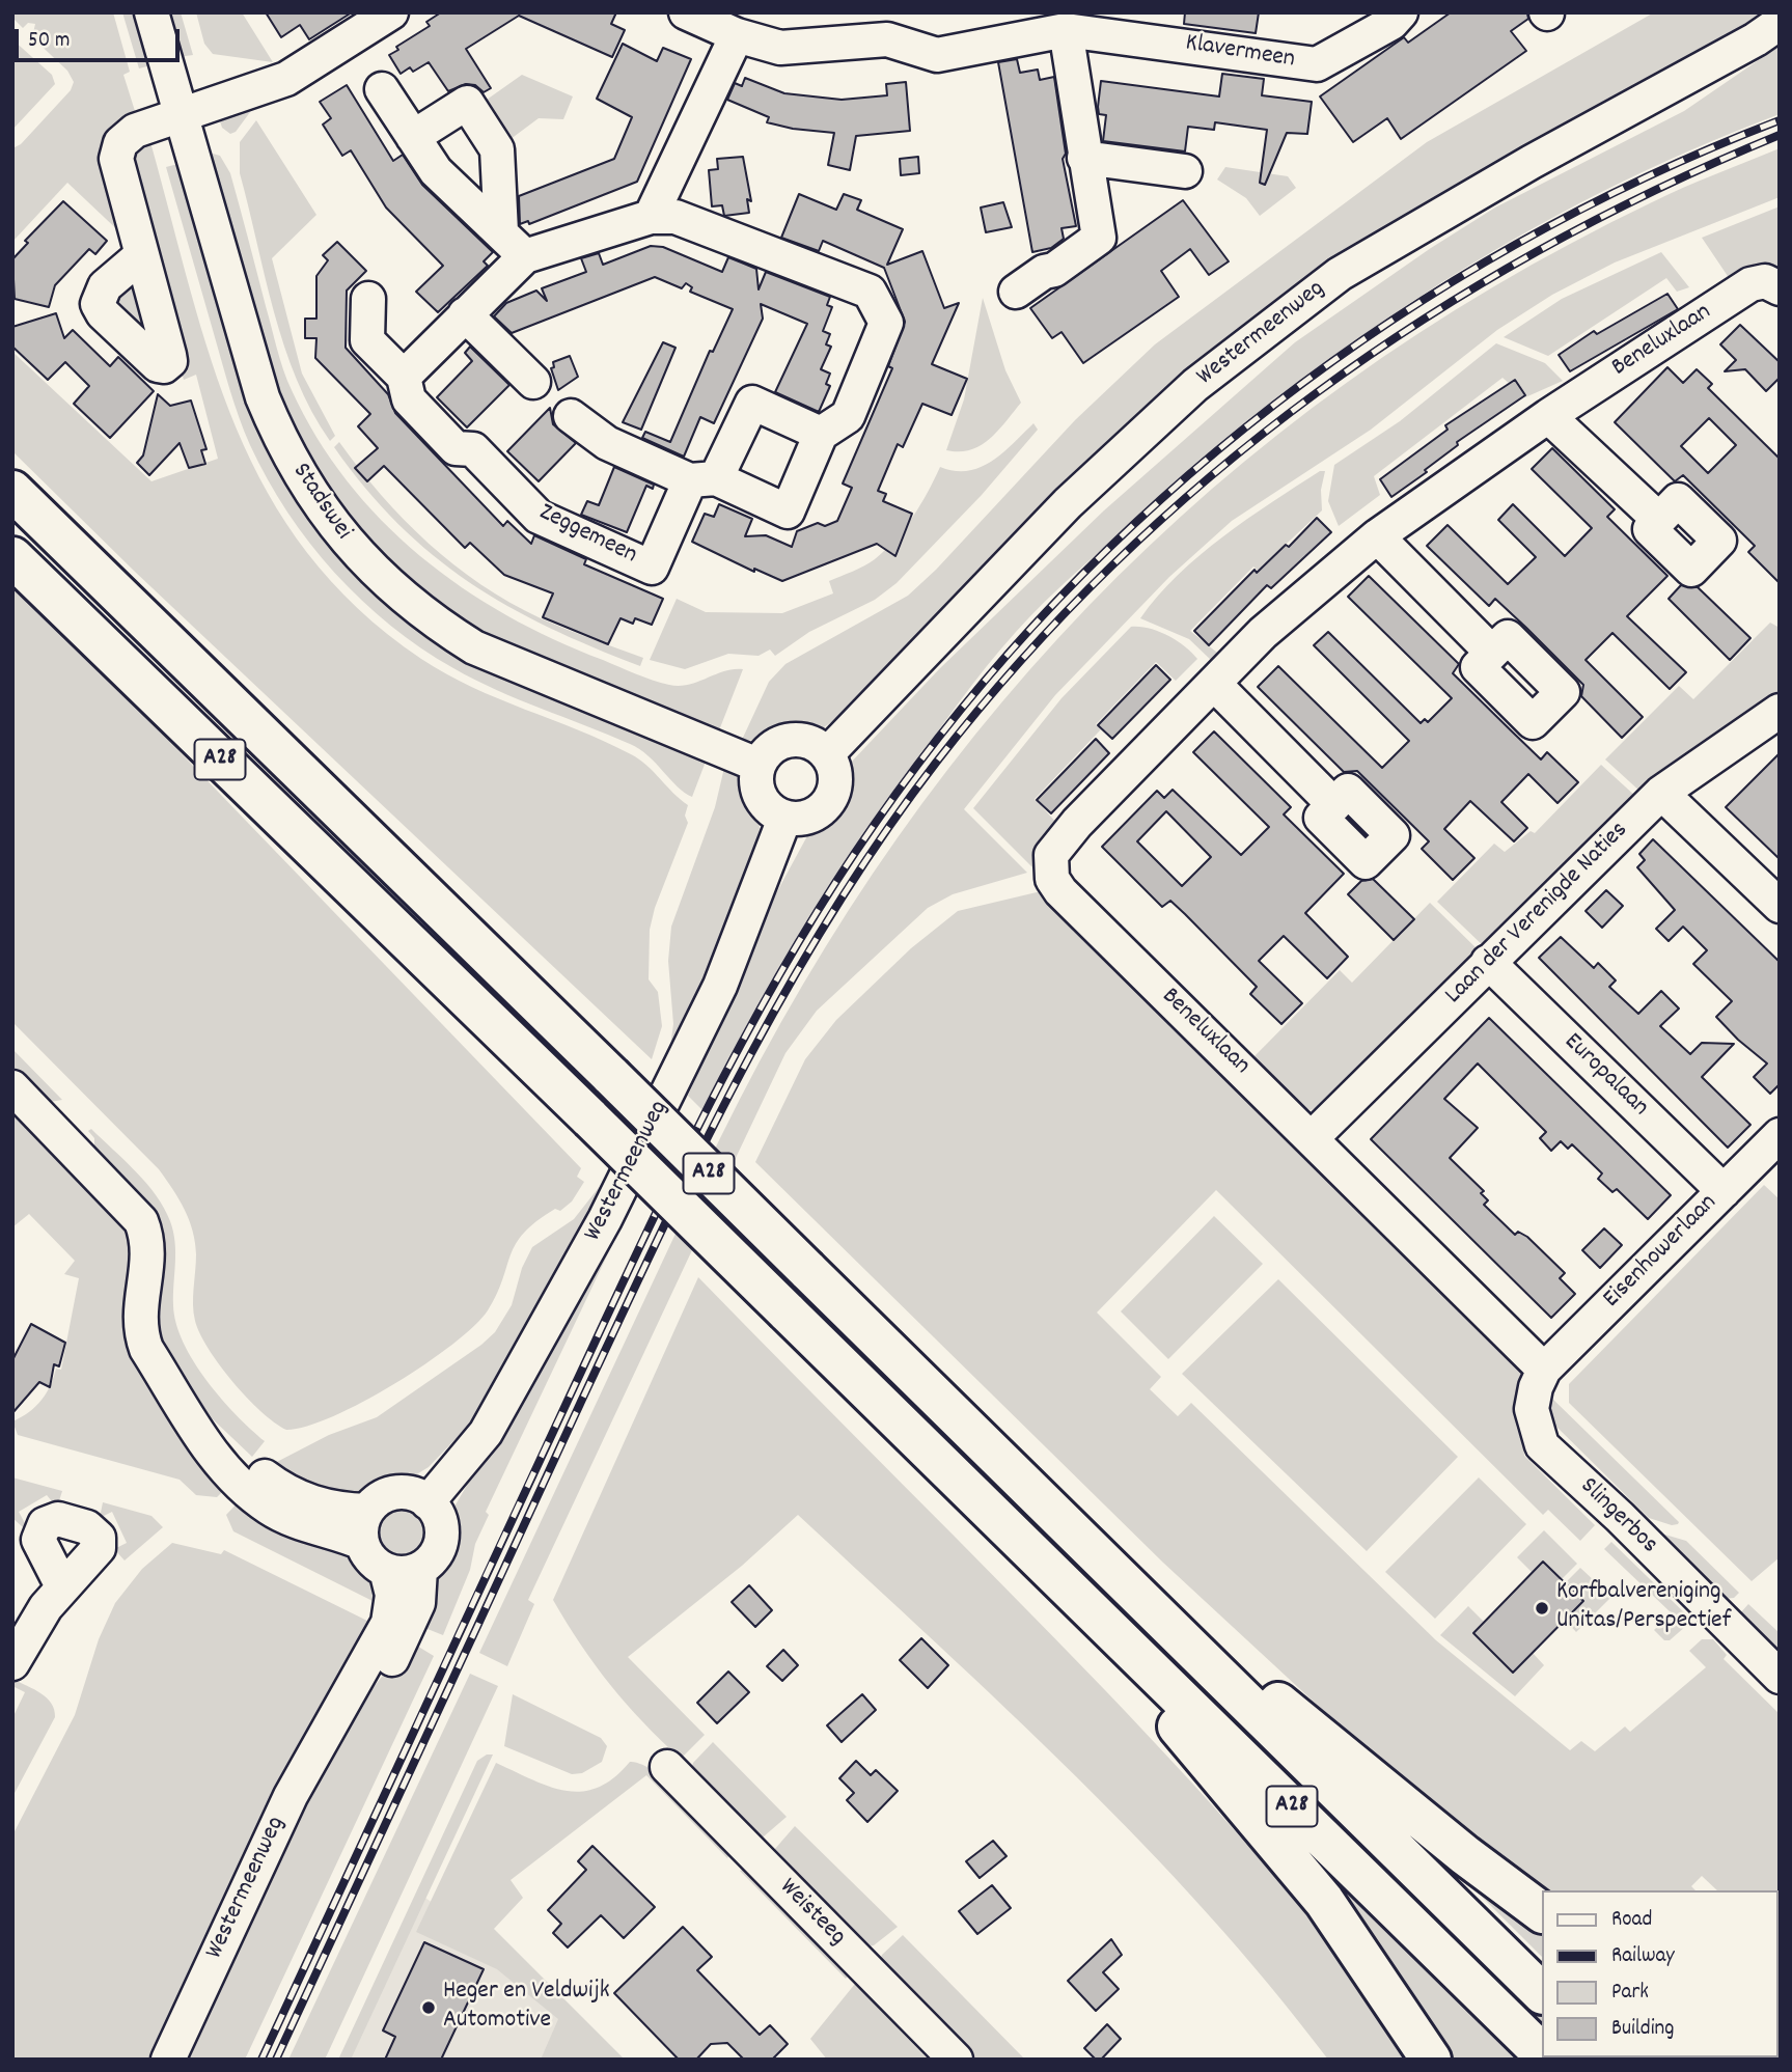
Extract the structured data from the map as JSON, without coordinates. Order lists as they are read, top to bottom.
{
  "streets": {
    "highway": ["A28"],
    "street": [
      "Klavermeen",
      "Westermeenweg",
      "Beneluxlaan",
      "Stadswei",
      "Zeggemeen",
      "Laan der Verenigde Naties",
      "Europalaan",
      "Eisenhowerlaan",
      "Slingerbos",
      "Weisteeg"
    ]
  },
  "crossings": [
    ["Westermeenweg", "Stadswei"],
    ["Beneluxlaan", "Laan der Verenigde Naties"],
    ["Beneluxlaan", "Eisenhowerlaan"],
    ["Beneluxlaan", "Slingerbos"],
    ["Laan der Verenigde Naties", "Europalaan"],
    ["Europalaan", "Eisenhowerlaan"],
    ["Eisenhowerlaan", "Slingerbos"]
  ],
  "places": ["Korfbalvereniging Unitas/Perspectief", "Heger en Veldwijk Automotive"],
  "legend": [
    "Road",
    "Railway",
    "Park",
    "Building"
  ],
  "scale_bar": "50 m"
}
